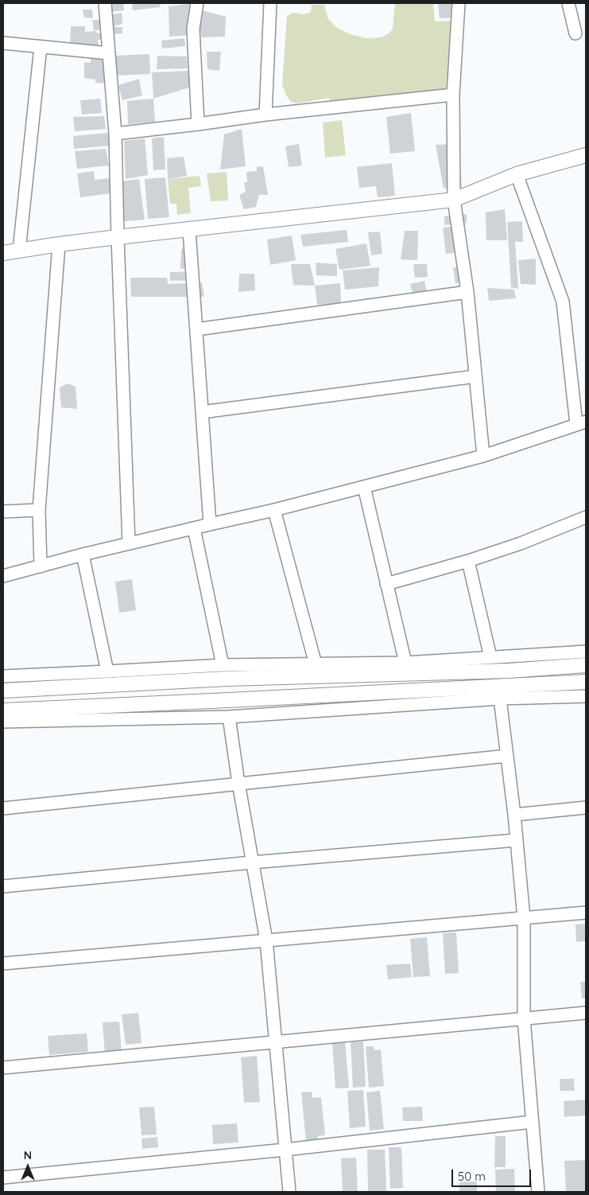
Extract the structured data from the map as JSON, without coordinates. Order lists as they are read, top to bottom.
{
  "scale_bar": "50 m",
  "north": "top"
}
